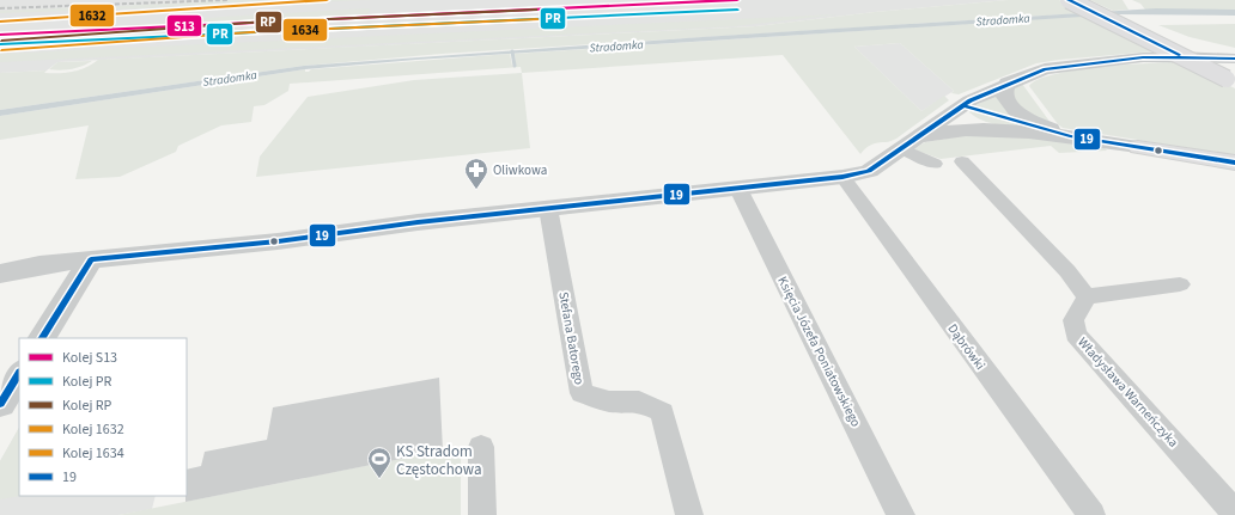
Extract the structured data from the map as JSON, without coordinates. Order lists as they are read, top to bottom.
{
  "streets": {
    "street": [
      "Stefana Batorego",
      "Dąbrówki",
      "Księcia Józefa Poniatowskiego",
      "Władysława Warneńczyka"
    ]
  },
  "water": ["Stradomka"],
  "places": {
    "pharmacy": ["Oliwkowa"],
    "sports": ["KS Stradom Częstochowa"]
  },
  "lines": [
    "rail line S13",
    "rail line 1632",
    "transit line 19",
    "rail line PR",
    "rail line RP",
    "rail line 1634"
  ],
  "legend": [
    "Kolej S13",
    "Kolej PR",
    "Kolej RP",
    "Kolej 1632",
    "Kolej 1634",
    "19"
  ]
}
